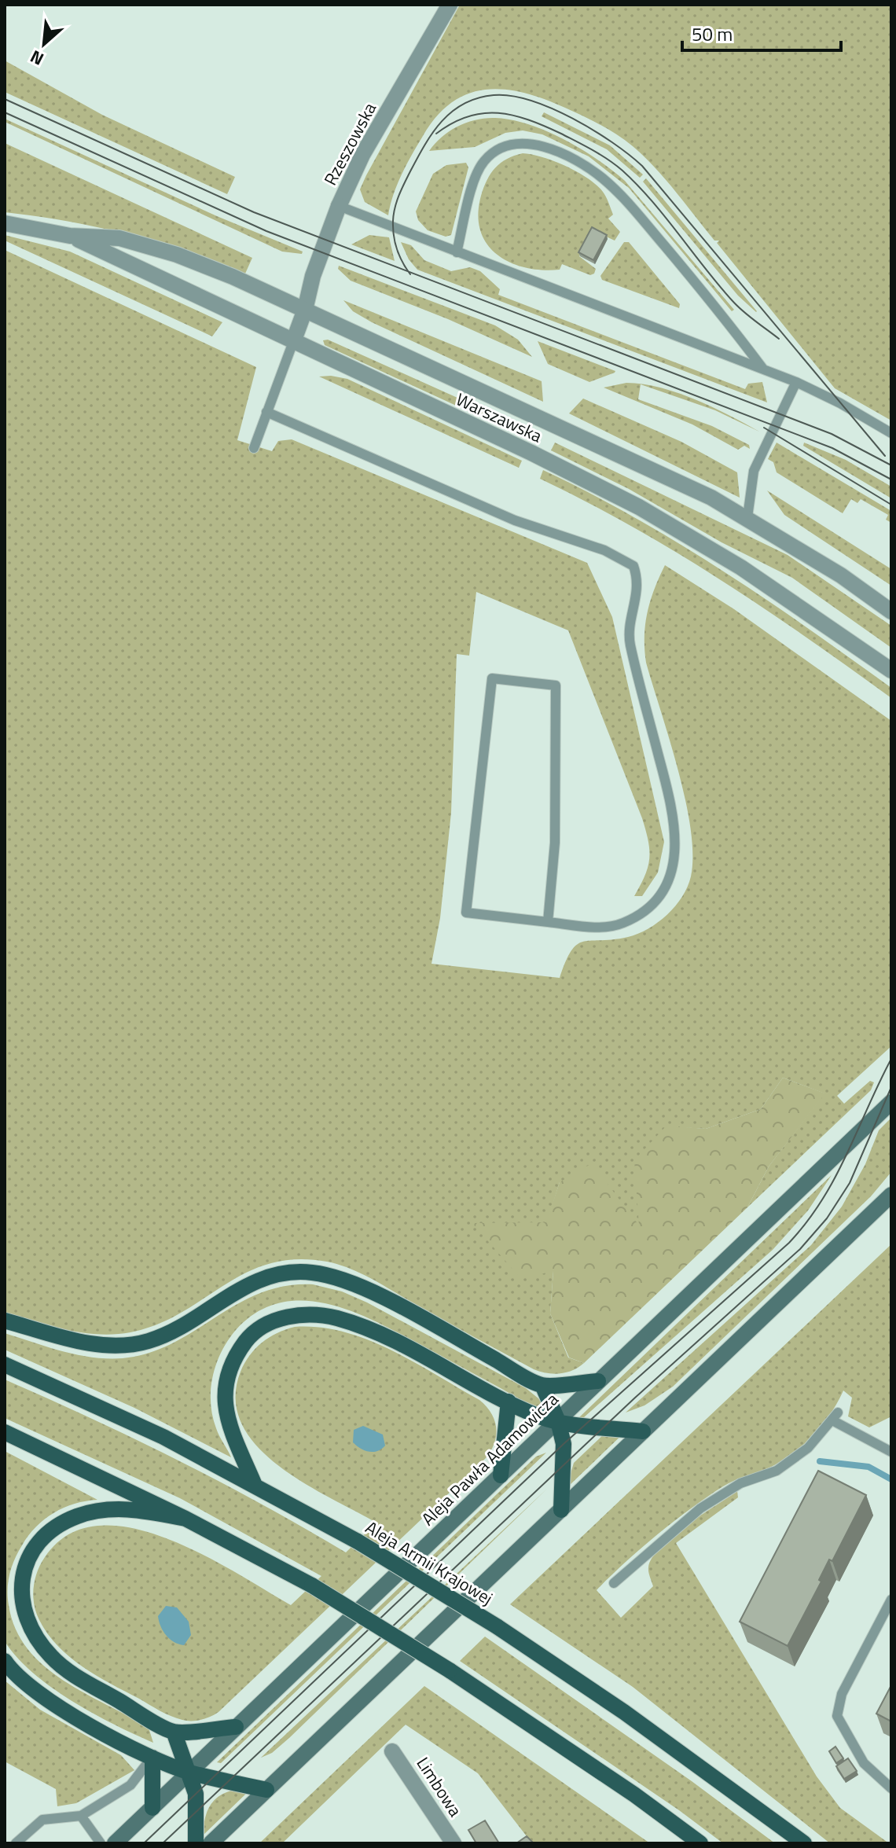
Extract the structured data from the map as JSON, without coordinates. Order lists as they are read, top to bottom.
{
  "streets": {
    "main road": ["Aleja Pawła Adamowicza", "Aleja Armii Krajowej"],
    "street": ["Rzeszowska", "Warszawska", "Limbowa"]
  },
  "crossings": [
    ["Rzeszowska", "Warszawska"]
  ],
  "scale_bar": "50 m",
  "north": "bottom left"
}
